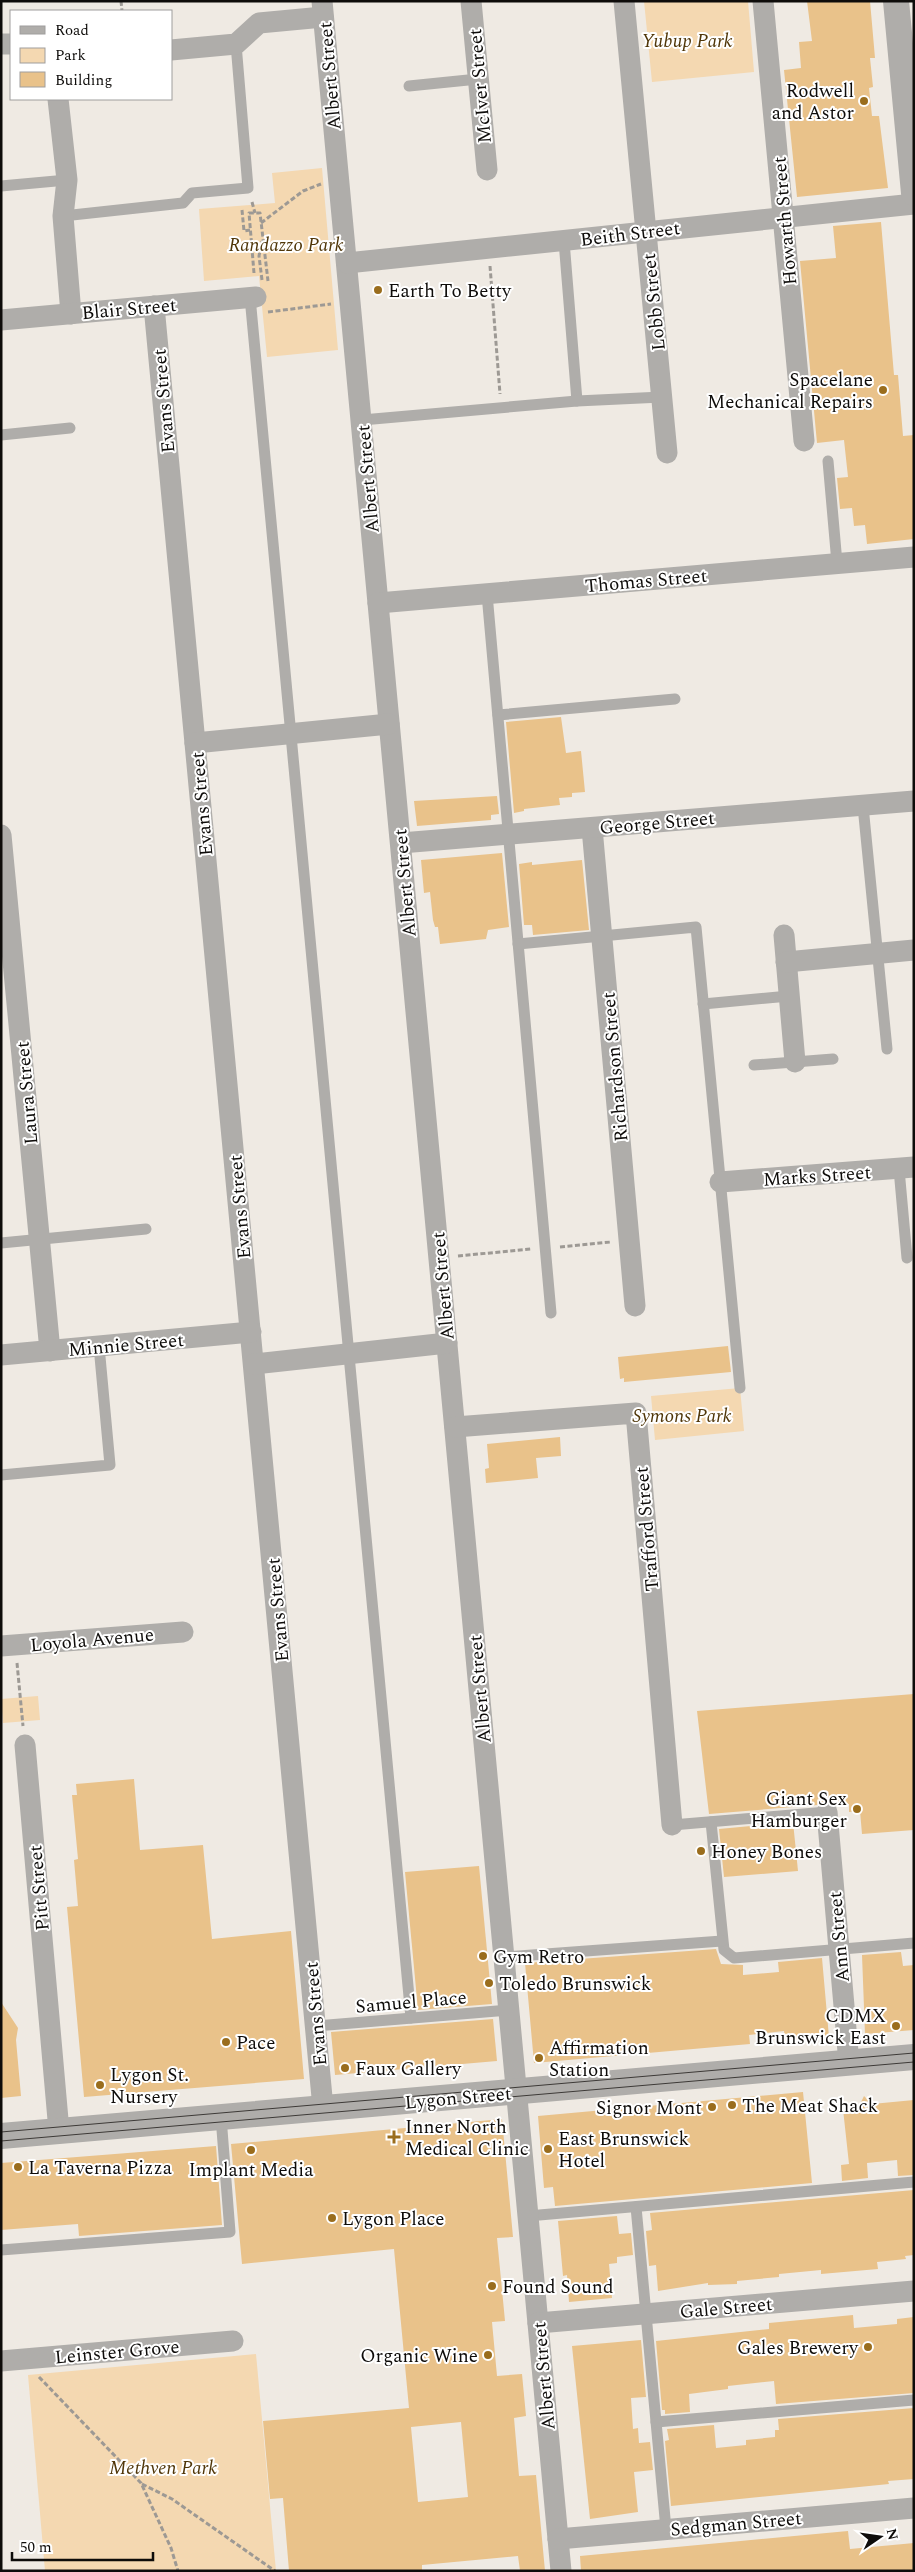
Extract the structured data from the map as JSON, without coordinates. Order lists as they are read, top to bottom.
{
  "streets": {
    "street": [
      "Albert Street",
      "McIver Street",
      "Howarth Street",
      "Beith Street",
      "Lobb Street",
      "Blair Street",
      "Evans Street",
      "Thomas Street",
      "George Street",
      "Richardson Street",
      "Laura Street",
      "Marks Street",
      "Minnie Street",
      "Trafford Street",
      "Loyola Avenue",
      "Pitt Street",
      "Ann Street",
      "Lygon Street",
      "Gale Street",
      "Leinster Grove",
      "Sedgman Street"
    ],
    "lane": ["Samuel Place"]
  },
  "crossings": [
    ["Albert Street", "Beith Street"],
    ["Albert Street", "Thomas Street"],
    ["Albert Street", "George Street"],
    ["Albert Street", "Trafford Street"],
    ["Albert Street", "Samuel Place"],
    ["Albert Street", "Lygon Street"],
    ["Albert Street", "Gale Street"],
    ["Albert Street", "Sedgman Street"],
    ["Howarth Street", "Beith Street"],
    ["Beith Street", "Lobb Street"],
    ["Blair Street", "Evans Street"],
    ["Evans Street", "Minnie Street"],
    ["Evans Street", "Samuel Place"],
    ["Evans Street", "Lygon Street"],
    ["George Street", "Richardson Street"],
    ["Laura Street", "Minnie Street"],
    ["Pitt Street", "Lygon Street"],
    ["Ann Street", "Lygon Street"]
  ],
  "parks": [
    "Yubup Park",
    "Randazzo Park",
    "Symons Park",
    "Methven Park"
  ],
  "places": {
    "other": [
      "Rodwell and Astor",
      "Earth To Betty",
      "Spacelane Mechanical Repairs",
      "Giant Sex Hamburger",
      "Honey Bones",
      "Gym Retro",
      "Toledo Brunswick",
      "CDMX Brunswick East",
      "Pace",
      "Affirmation Station",
      "Faux Gallery",
      "Lygon St. Nursery",
      "The Meat Shack",
      "Signor Mont",
      "East Brunswick Hotel",
      "Implant Media",
      "La Taverna Pizza",
      "Lygon Place",
      "Found Sound",
      "Gales Brewery",
      "Organic Wine"
    ],
    "health": ["Inner North Medical Clinic"]
  },
  "legend": ["Road", "Park", "Building"],
  "scale_bar": "50 m",
  "north": "right"
}
